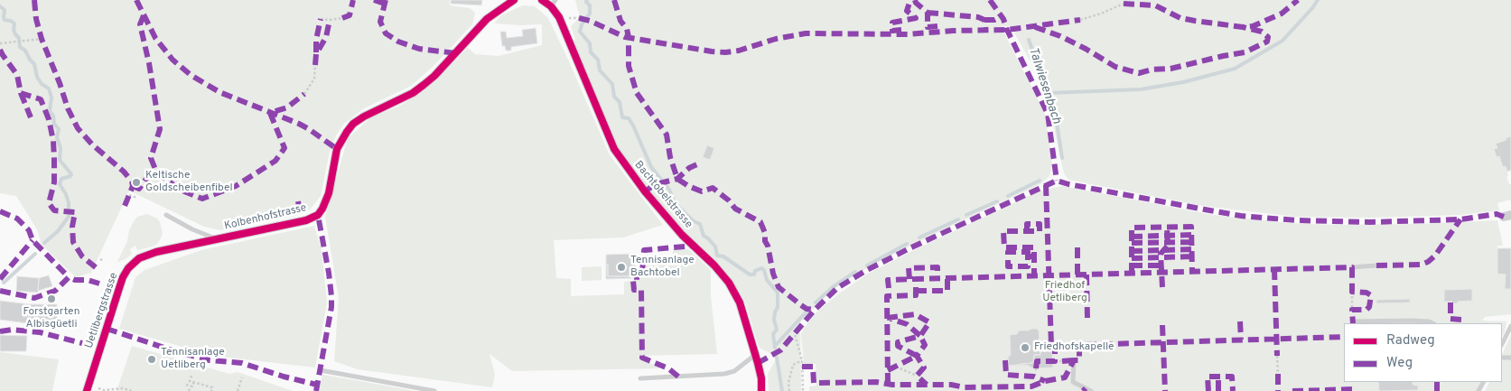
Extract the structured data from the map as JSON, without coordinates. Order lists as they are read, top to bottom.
{
  "streets": {
    "street": ["Bachtobelstrasse", "Kolbenhofstrasse", "Uetlibergstrasse"]
  },
  "crossings": [
    ["Kolbenhofstrasse", "Uetlibergstrasse"]
  ],
  "water": ["Talwiesenbach"],
  "parks": ["Friedhof Uetliberg"],
  "places": [
    "Keltische Goldscheibenfibel",
    "Tennisanlage Bachtobel",
    "Forstgarten Albisgüetli",
    "Friedhofskapelle",
    "Tennisanlage Uetliberg"
  ],
  "legend": ["Radweg", "Weg"]
}
